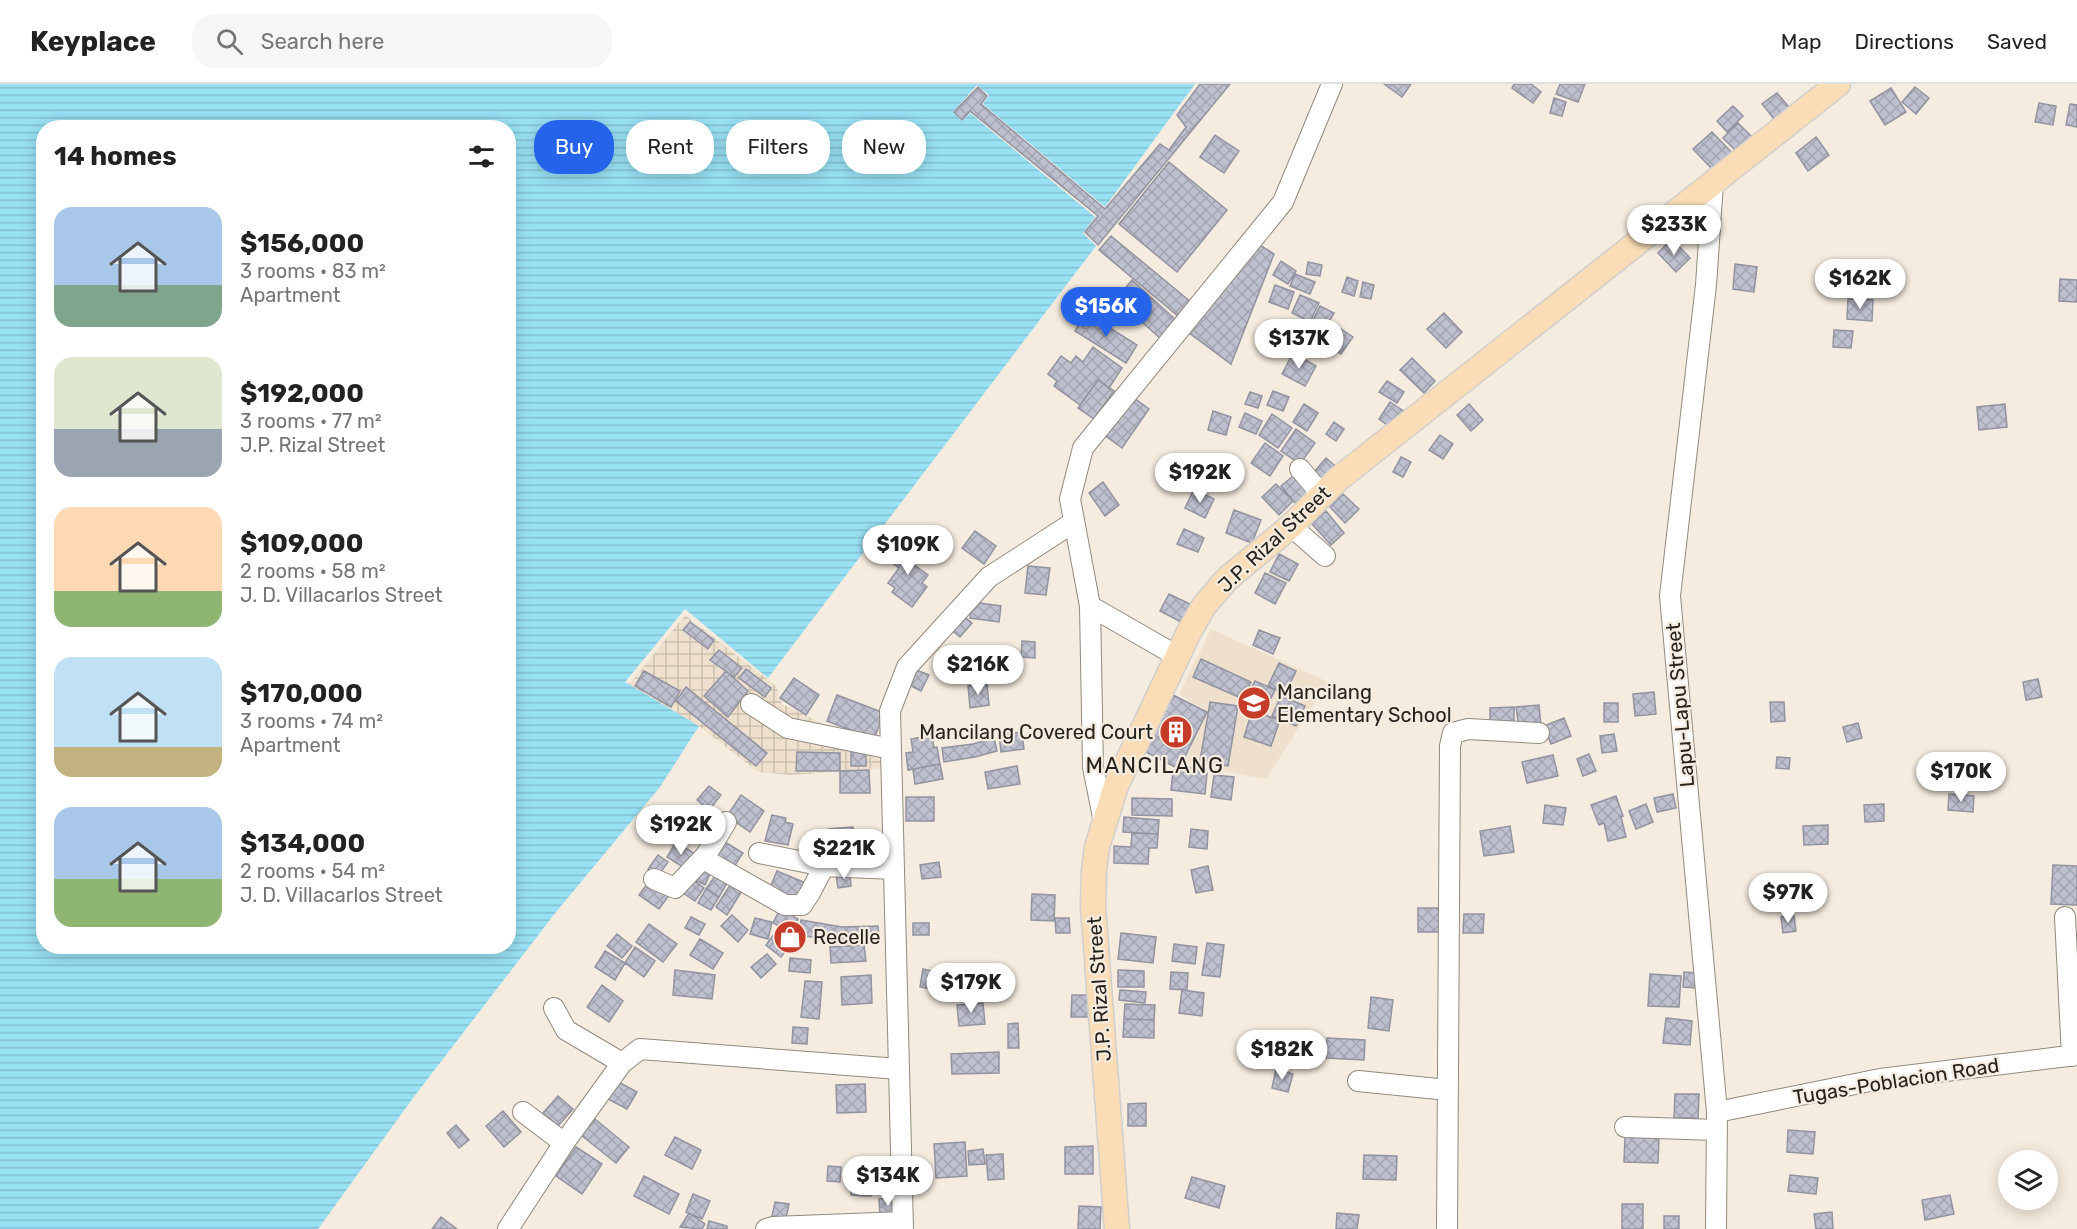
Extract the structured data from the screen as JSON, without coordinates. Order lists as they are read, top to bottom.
{
  "streets": {
    "main road": ["J.P. Rizal Street"],
    "street": ["Lapu-Lapu Street", "Tugas-Poblacion Road"]
  },
  "crossings": [
    ["J.P. Rizal Street", "Lapu-Lapu Street"],
    ["Lapu-Lapu Street", "Tugas-Poblacion Road"]
  ],
  "districts": ["MANCILANG"],
  "places": {
    "school or university": ["Mancilang Elementary School"],
    "building": ["Mancilang Covered Court"],
    "shop": ["Recelle"]
  },
  "page": {
    "header": "Keyplace",
    "search": "Search here",
    "nav": ["Map", "Directions", "Saved"],
    "chip": [
      "Buy",
      "Rent",
      "Filters",
      "New"
    ],
    "heading": "14 homes",
    "list": [
      {
        "name": "$156,000",
        "note": "3 rooms · 83 m² · Apartment"
      },
      {
        "name": "$192,000",
        "note": "3 rooms · 77 m² · J.P. Rizal Street"
      },
      {
        "name": "$109,000",
        "note": "2 rooms · 58 m² · J. D. Villacarlos Street"
      },
      {
        "name": "$170,000",
        "note": "3 rooms · 74 m² · Apartment"
      },
      {
        "name": "$134,000",
        "note": "2 rooms · 54 m² · J. D. Villacarlos Street"
      }
    ],
    "price": [
      "$233K",
      "$162K",
      "$156K",
      "$137K",
      "$192K",
      "$109K",
      "$216K",
      "$170K",
      "$192K",
      "$221K",
      "$97K",
      "$179K",
      "$182K",
      "$134K"
    ]
  }
}
